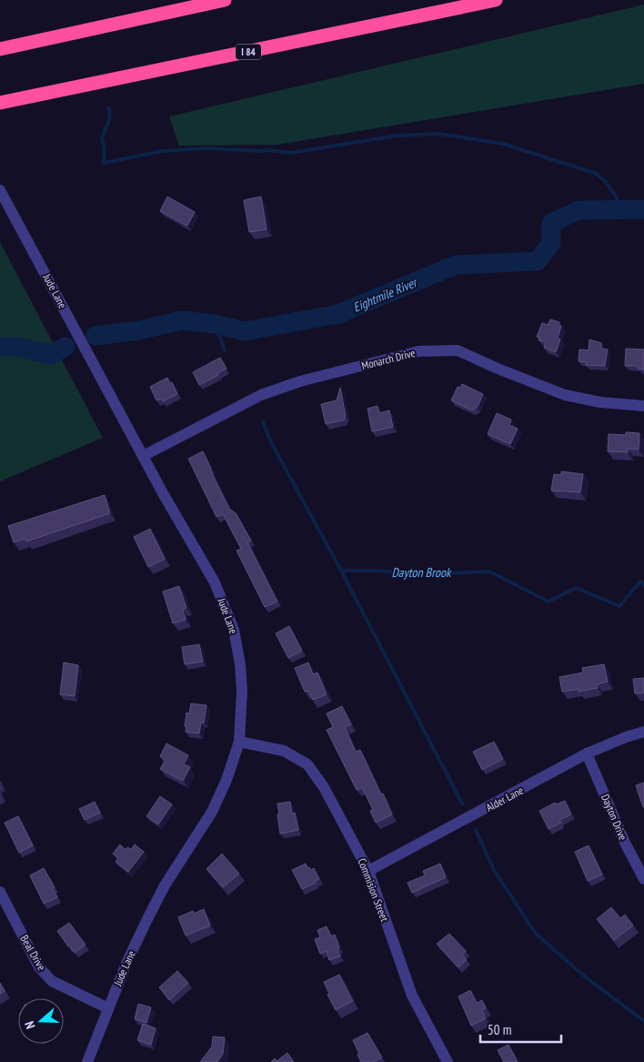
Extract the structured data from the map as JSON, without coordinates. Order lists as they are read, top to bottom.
{
  "streets": {
    "highway": ["I 84"],
    "street": [
      "Jude Lane",
      "Monarch Drive",
      "Alder Lane",
      "Dayton Drive",
      "Commision Street",
      "Beal Drive"
    ]
  },
  "crossings": [
    ["Jude Lane", "Monarch Drive"],
    ["Jude Lane", "Commision Street"],
    ["Jude Lane", "Beal Drive"],
    ["Alder Lane", "Dayton Drive"],
    ["Alder Lane", "Commision Street"]
  ],
  "water": ["Eightmile River", "Dayton Brook"],
  "scale_bar": "50 m",
  "north": "left"
}
